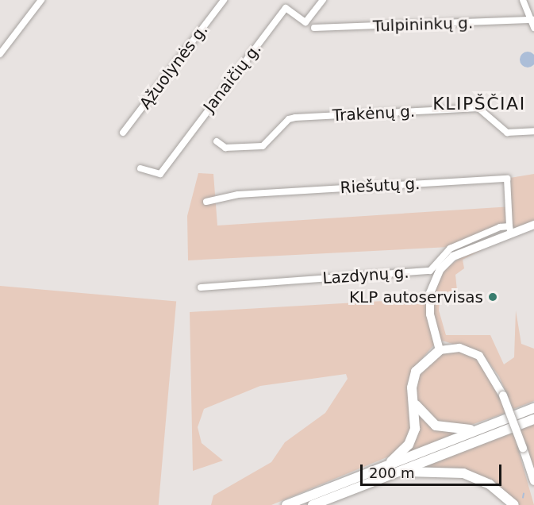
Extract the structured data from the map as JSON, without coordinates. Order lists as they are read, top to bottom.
{
  "streets": {
    "street": [
      "Tulpininkų g.",
      "Ąžuolynės g.",
      "Janaičių g.",
      "Trakėnų g.",
      "Riešutų g.",
      "Lazdynų g."
    ]
  },
  "crossings": [
    ["Riešutų g.", "Lazdynų g."]
  ],
  "districts": ["KLIPŠČIAI"],
  "places": ["KLP autoservisas"],
  "scale_bar": "200 m"
}
